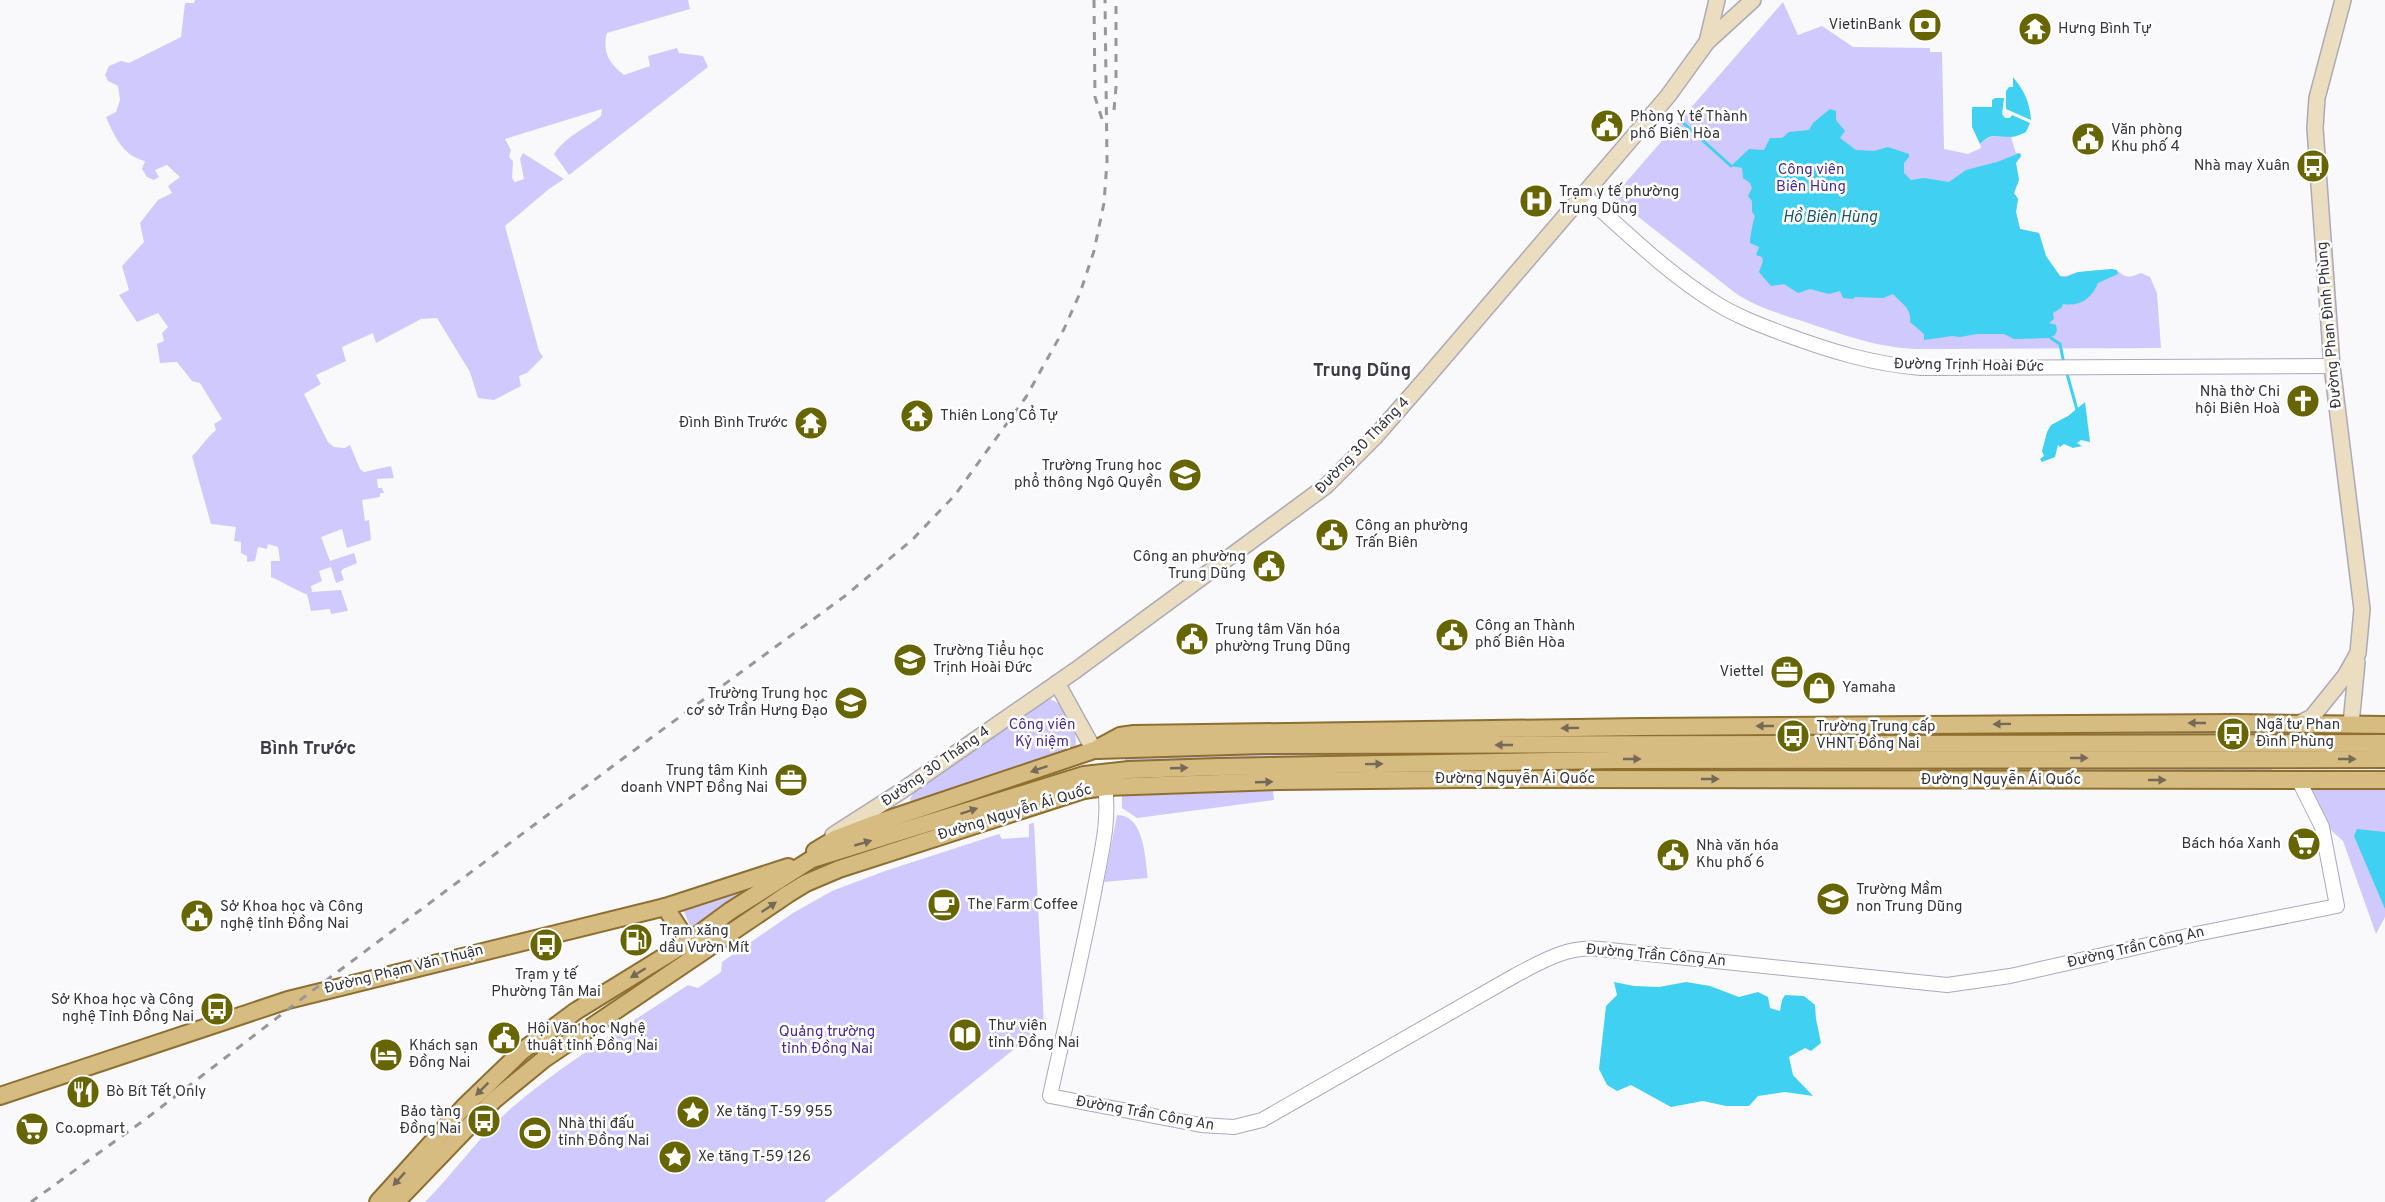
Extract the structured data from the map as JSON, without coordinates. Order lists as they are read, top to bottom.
{
  "streets": {
    "main road": [
      "Đường Phan Đình Phùng",
      "Đường 30 Tháng 4",
      "Đường Nguyễn Ái Quốc",
      "Đường Phạm Văn Thuận"
    ],
    "street": ["Đường Trịnh Hoài Đức", "Đường Trần Công An"]
  },
  "crossings": [
    ["Đường Phan Đình Phùng", "Đường Trịnh Hoài Đức"],
    ["Đường Phan Đình Phùng", "Đường Nguyễn Ái Quốc"],
    ["Đường Trịnh Hoài Đức", "Đường 30 Tháng 4"],
    ["Đường 30 Tháng 4", "Đường Nguyễn Ái Quốc"],
    ["Đường Nguyễn Ái Quốc", "Đường Trần Công An"],
    ["Đường Nguyễn Ái Quốc", "Đường Phạm Văn Thuận"]
  ],
  "districts": ["Trung Dũng", "Bình Trước"],
  "water": ["Hồ Biên Hùng"],
  "parks": ["Công viên Biên Hùng", "Công viên Kỷ niệm", "Quảng trường tỉnh Đồng Nai"],
  "places": {
    "bank": ["VietinBank"],
    "temple": ["Hưng Bình Tự", "Thiên Long Cổ Tự", "Đình Bình Trước"],
    "public building": [
      "Phòng Y tế Thành phố Biên Hòa",
      "Văn phòng Khu phố 4",
      "Công an phường Trấn Biên",
      "Công an phường Trung Dũng",
      "Công an Thành phố Biên Hòa",
      "Trung tâm Văn hóa phường Trung Dũng",
      "Nhà văn hóa Khu phố 6",
      "Sở Khoa học và Công nghệ tỉnh Đồng Nai",
      "Hội Văn học Nghệ thuật tỉnh Đồng Nai"
    ],
    "bus stop": [
      "Nhà may Xuân",
      "Ngã tư Phan Đình Phùng",
      "Trường Trung cấp VHNT Đồng Nai",
      "Trạm y tế Phường Tân Mai",
      "Sở Khoa học và Công nghệ Tỉnh Đồng Nai",
      "Bảo tàng Đồng Nai"
    ],
    "hospital": ["Trạm y tế phường Trung Dũng"],
    "church": ["Nhà thờ Chi hội Biên Hoà"],
    "school or university": [
      "Trường Trung học phổ thông Ngô Quyền",
      "Trường Tiểu học Trịnh Hoài Đức",
      "Trường Trung học cơ sở Trần Hưng Đạo",
      "Trường Mầm non Trung Dũng"
    ],
    "office": ["Viettel", "Trung tâm Kinh doanh VNPT Đồng Nai"],
    "shop": ["Yamaha"],
    "supermarket": ["Bách hóa Xanh", "Co.opmart"],
    "cafe": ["The Farm Coffee"],
    "fuel station": ["Trạm xăng dầu Vườn Mít"],
    "library": ["Thư viện tỉnh Đồng Nai"],
    "hotel": ["Khách sạn Đồng Nai"],
    "restaurant": ["Bò Bít Tết Only"],
    "place": ["Xe tăng T-59 955", "Xe tăng T-59 126"],
    "sports": ["Nhà thi đấu tỉnh Đồng Nai"]
  }
}
